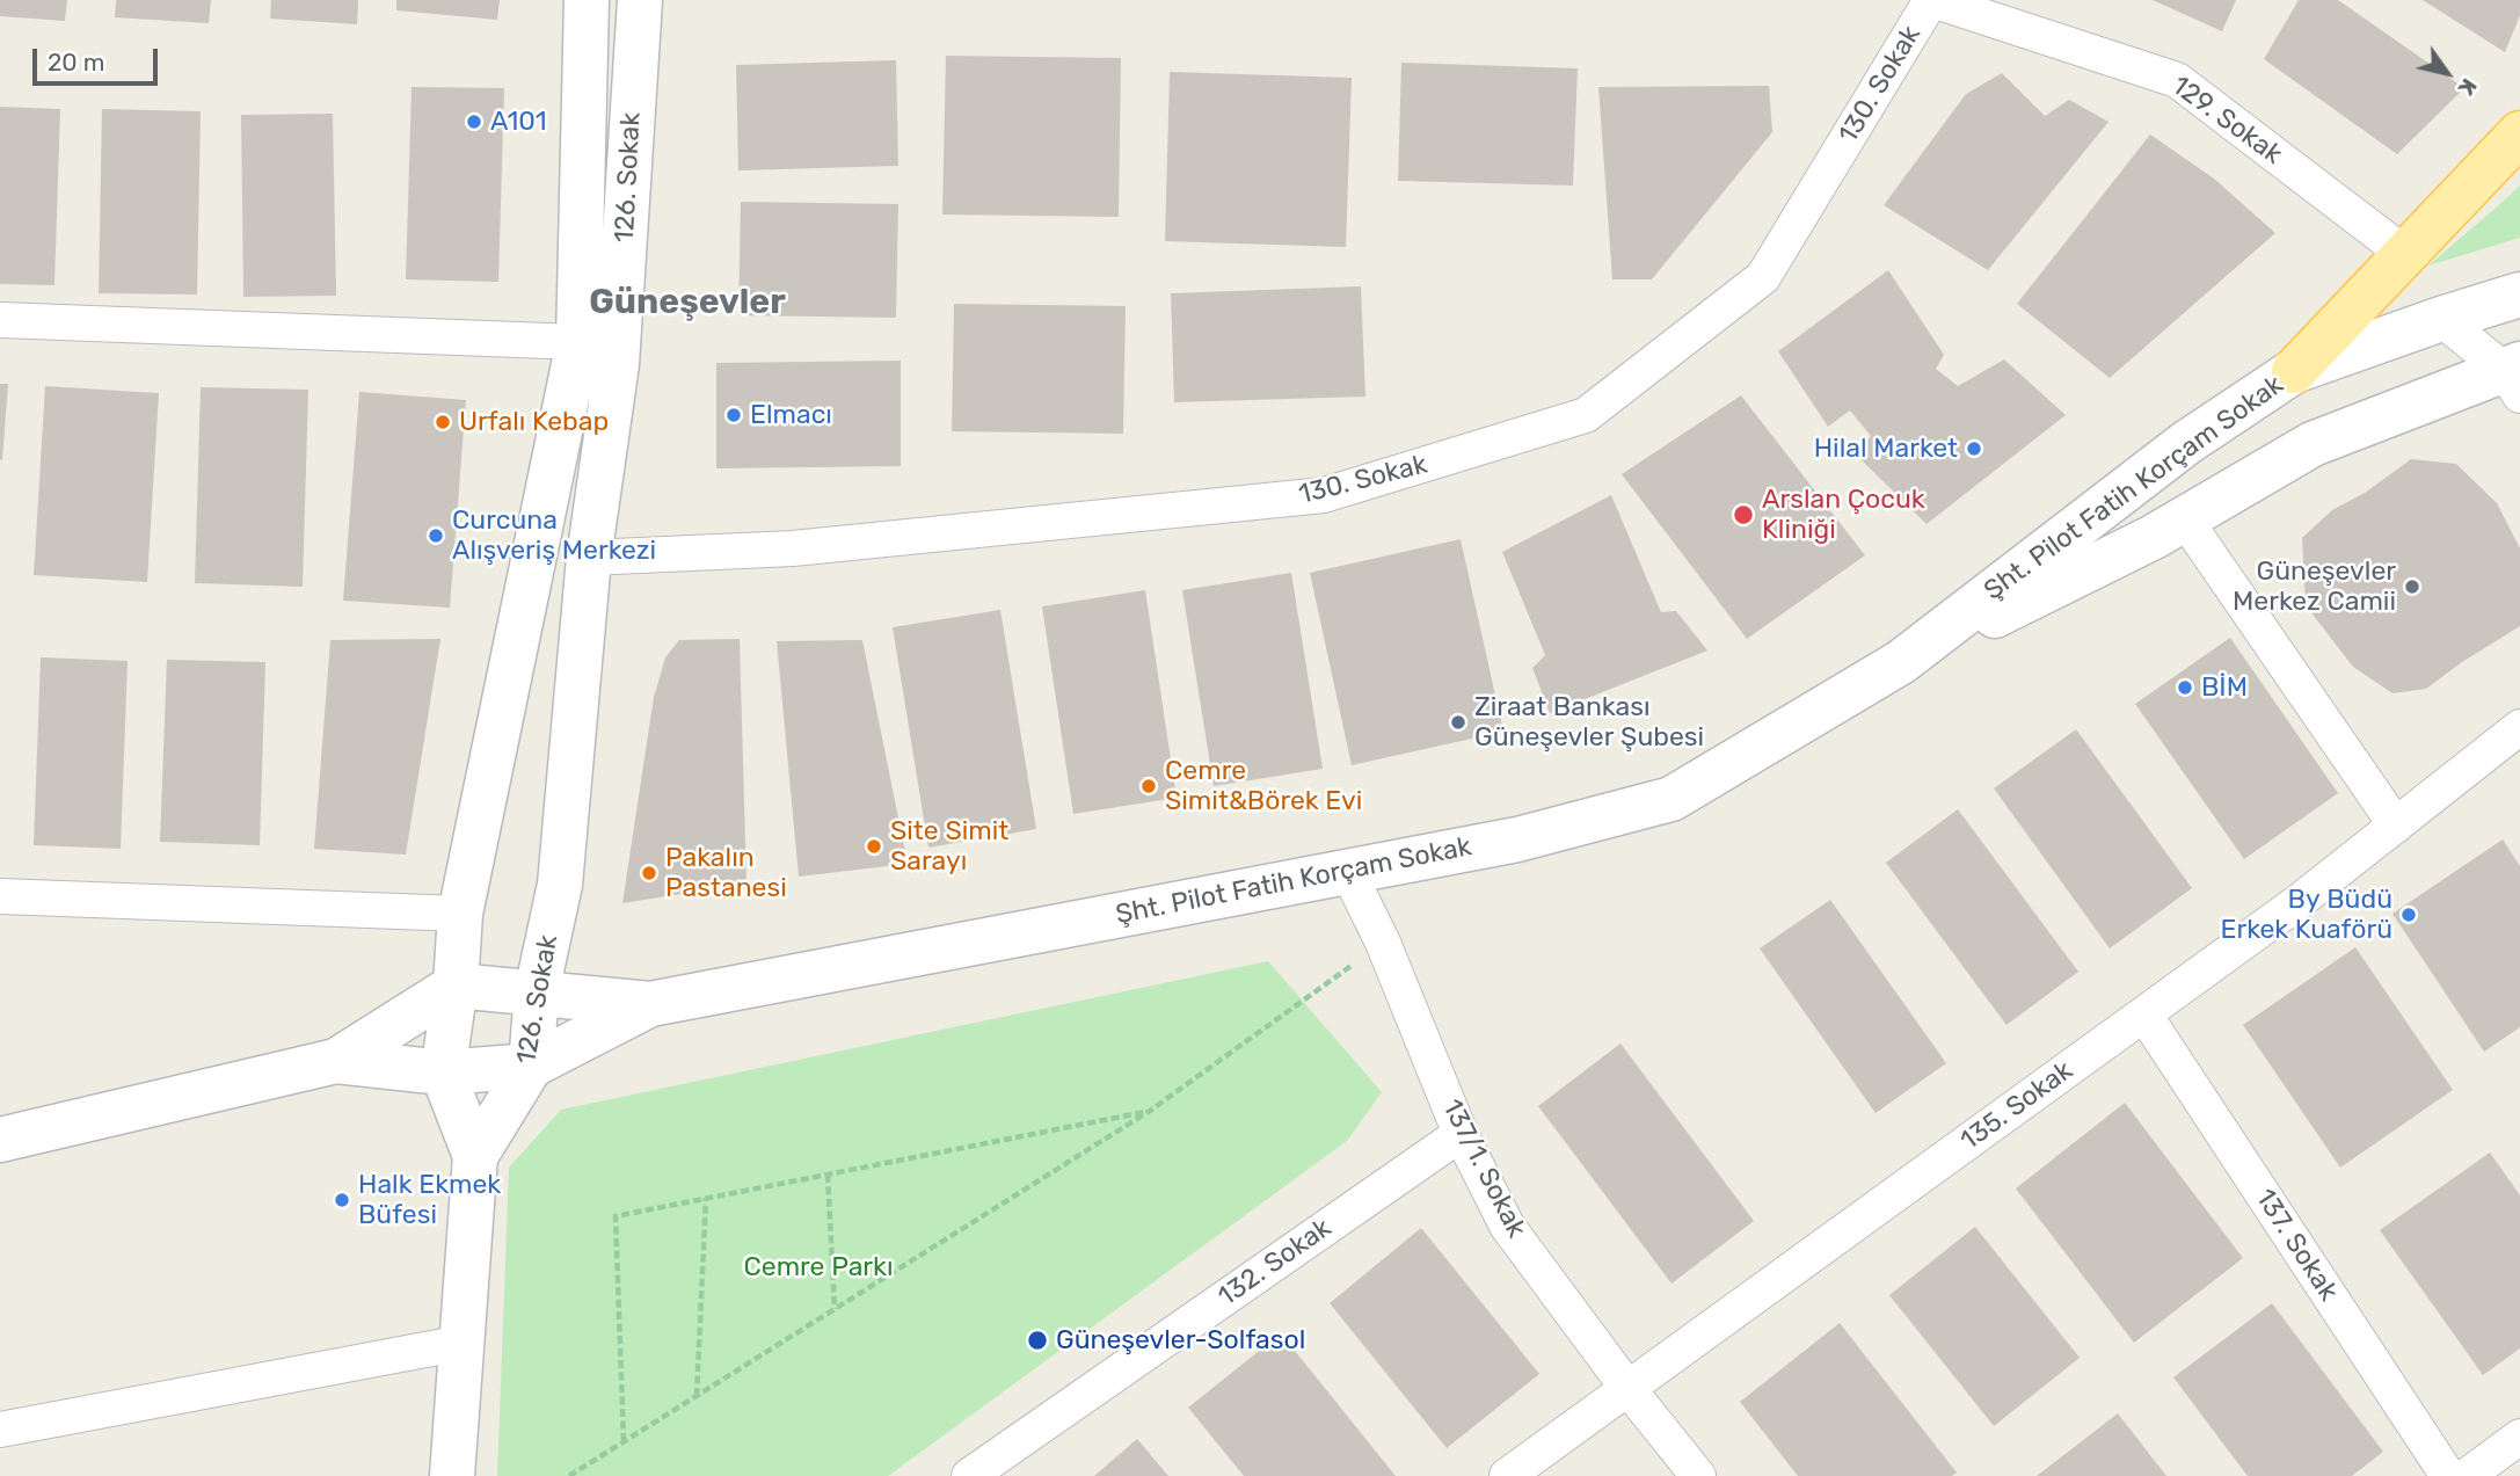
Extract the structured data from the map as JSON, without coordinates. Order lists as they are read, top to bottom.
{
  "streets": {
    "main road": ["126. Sokak", "Şht. Pilot Fatih Korçam Sokak"],
    "street": [
      "130. Sokak",
      "129. Sokak",
      "135. Sokak",
      "137/1. Sokak",
      "137. Sokak",
      "132. Sokak"
    ]
  },
  "crossings": [
    ["130. Sokak", "129. Sokak"],
    ["130. Sokak", "126. Sokak"],
    ["Şht. Pilot Fatih Korçam Sokak", "137/1. Sokak"],
    ["135. Sokak", "137/1. Sokak"],
    ["135. Sokak", "137. Sokak"],
    ["137/1. Sokak", "132. Sokak"]
  ],
  "districts": ["Güneşevler"],
  "parks": ["Cemre Parkı"],
  "places": [
    "A101",
    "Elmacı",
    "Urfalı Kebap",
    "Hilal Market",
    "Arslan Çocuk Kliniği",
    "Curcuna Alışveriş Merkezi",
    "Güneşevler Merkez Camii",
    "BİM",
    "Ziraat Bankası Güneşevler Şubesi",
    "Cemre Simit&Börek Evi",
    "Site Simit Sarayı",
    "Pakalın Pastanesi",
    "By Büdü Erkek Kuaförü",
    "Halk Ekmek Büfesi",
    "Güneşevler-Solfasol"
  ],
  "scale_bar": "20 m",
  "north": "bottom right"
}
